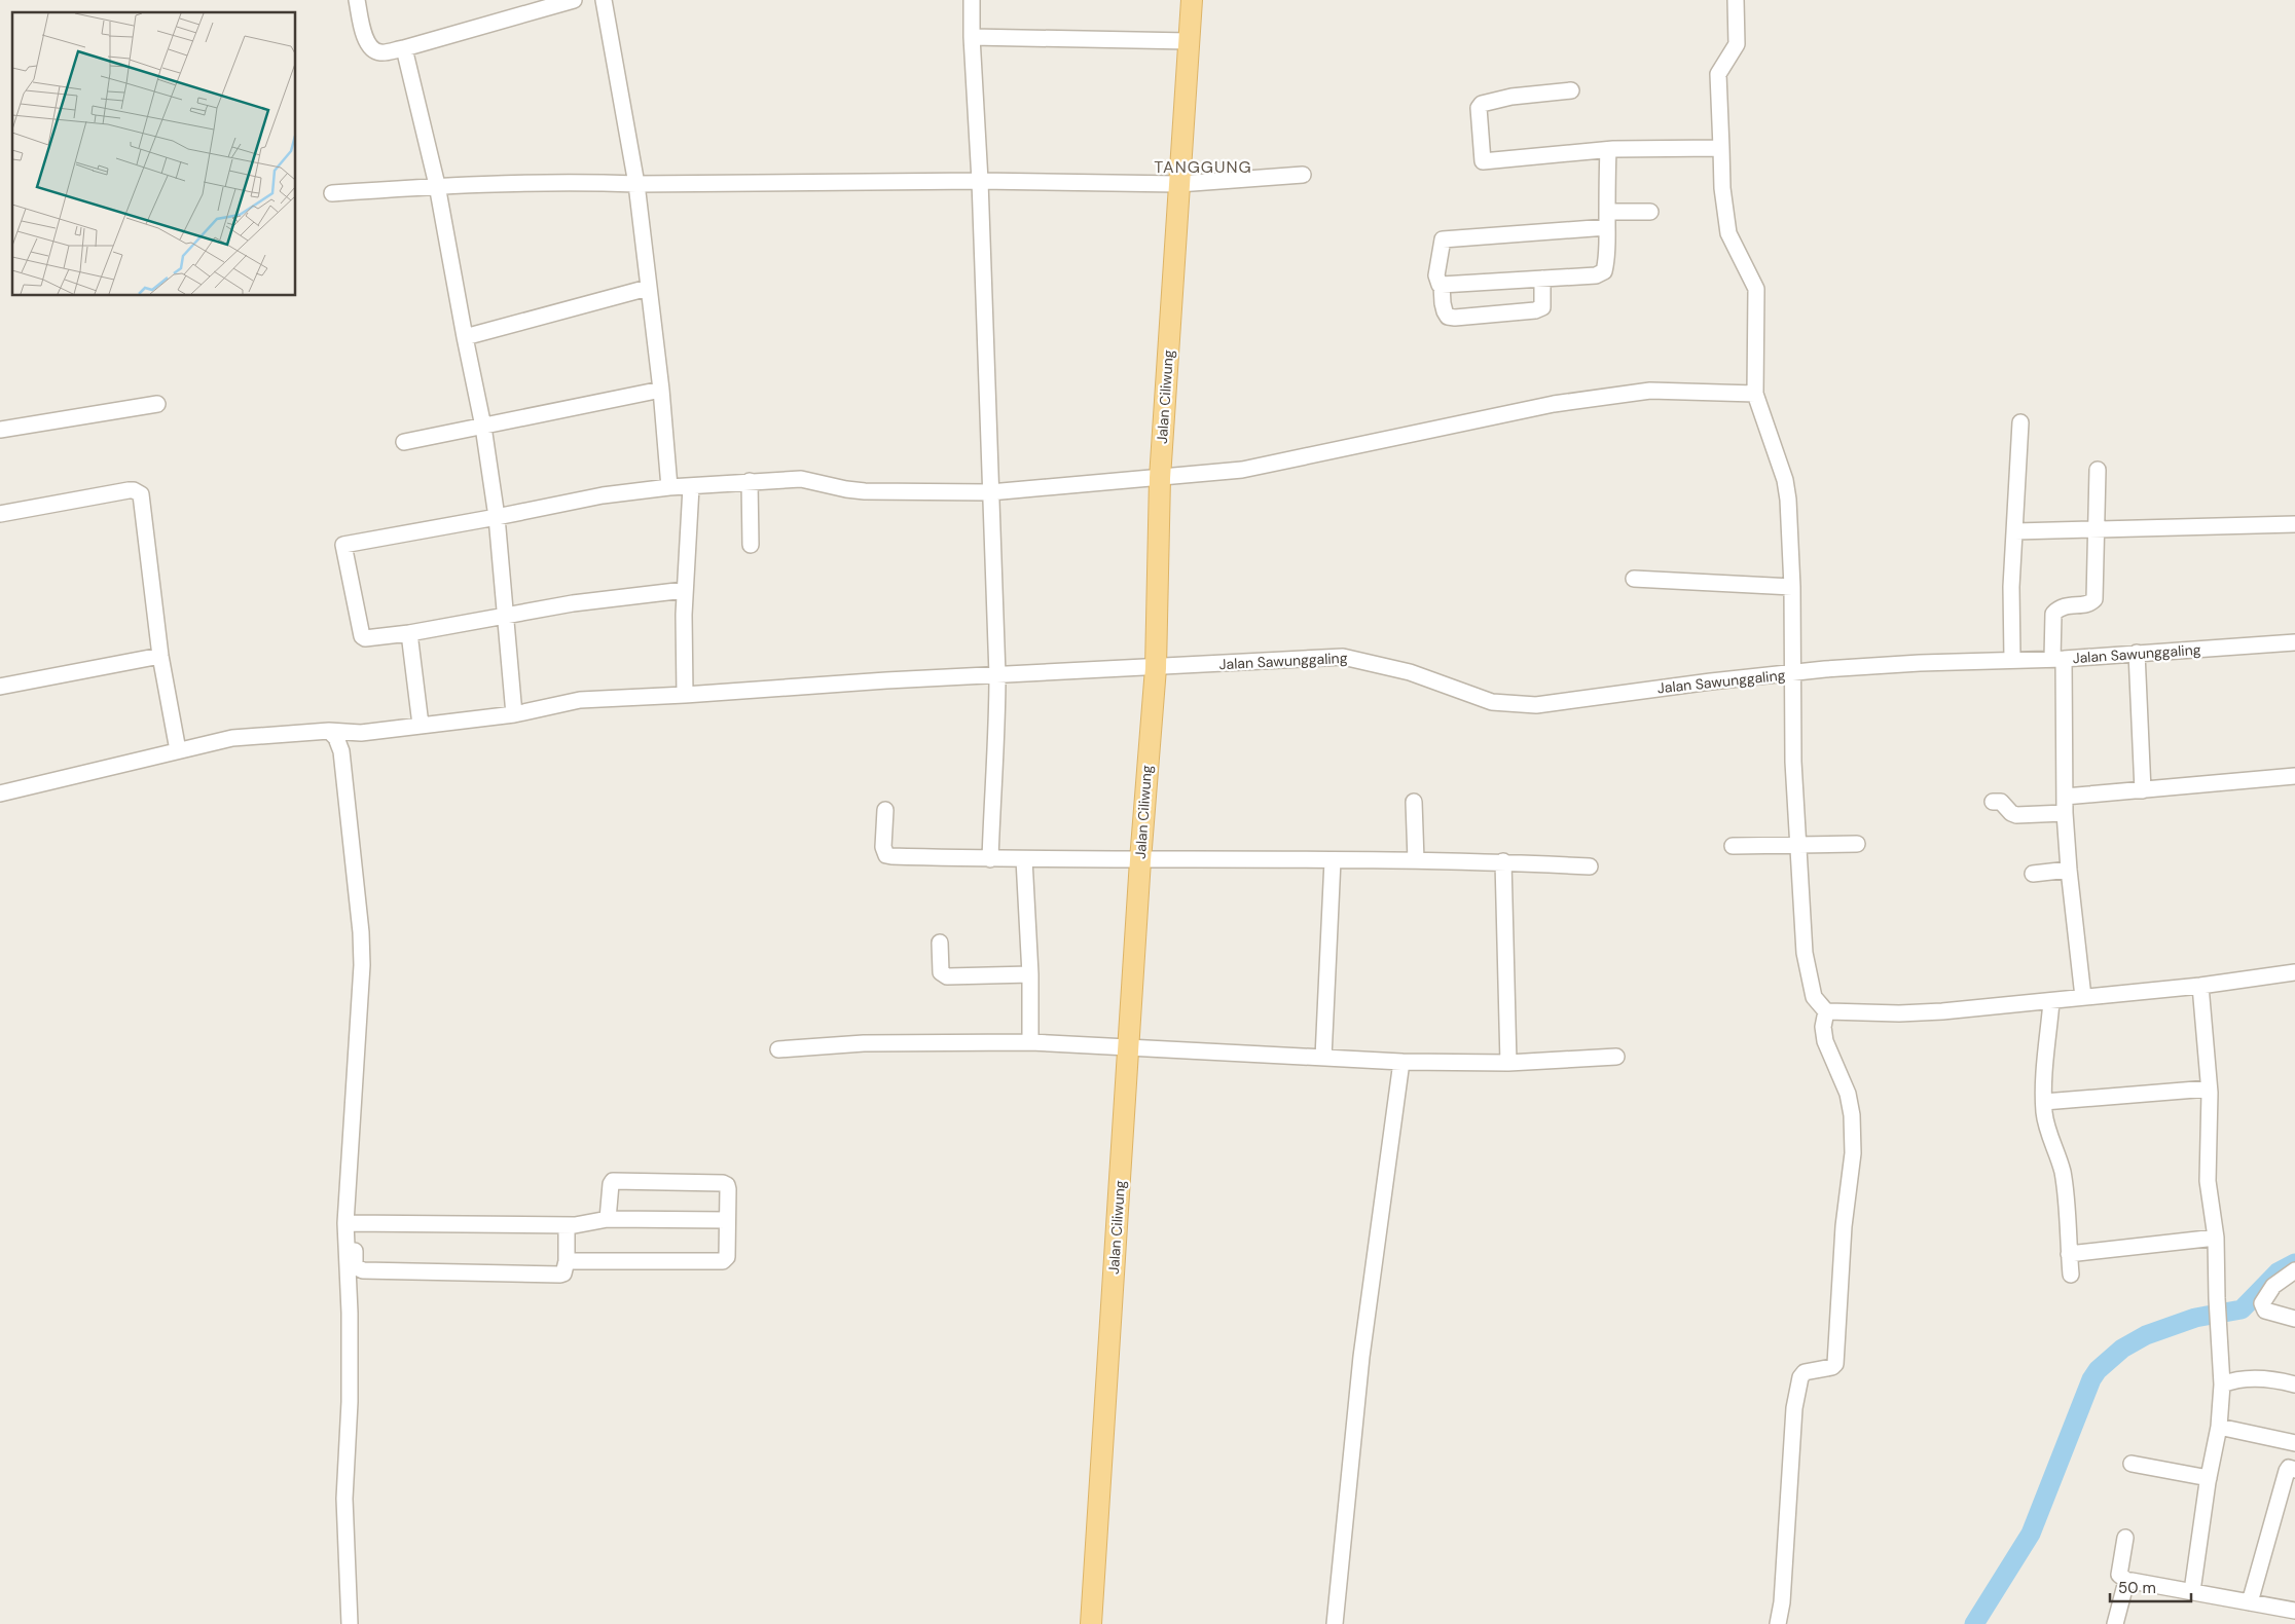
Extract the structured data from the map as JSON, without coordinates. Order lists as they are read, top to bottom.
{
  "streets": {
    "main road": ["Jalan Ciliwung"],
    "street": ["Jalan Sawunggaling"]
  },
  "crossings": [
    ["Jalan Ciliwung", "Jalan Sawunggaling"]
  ],
  "districts": ["TANGGUNG"],
  "scale_bar": "50 m"
}
